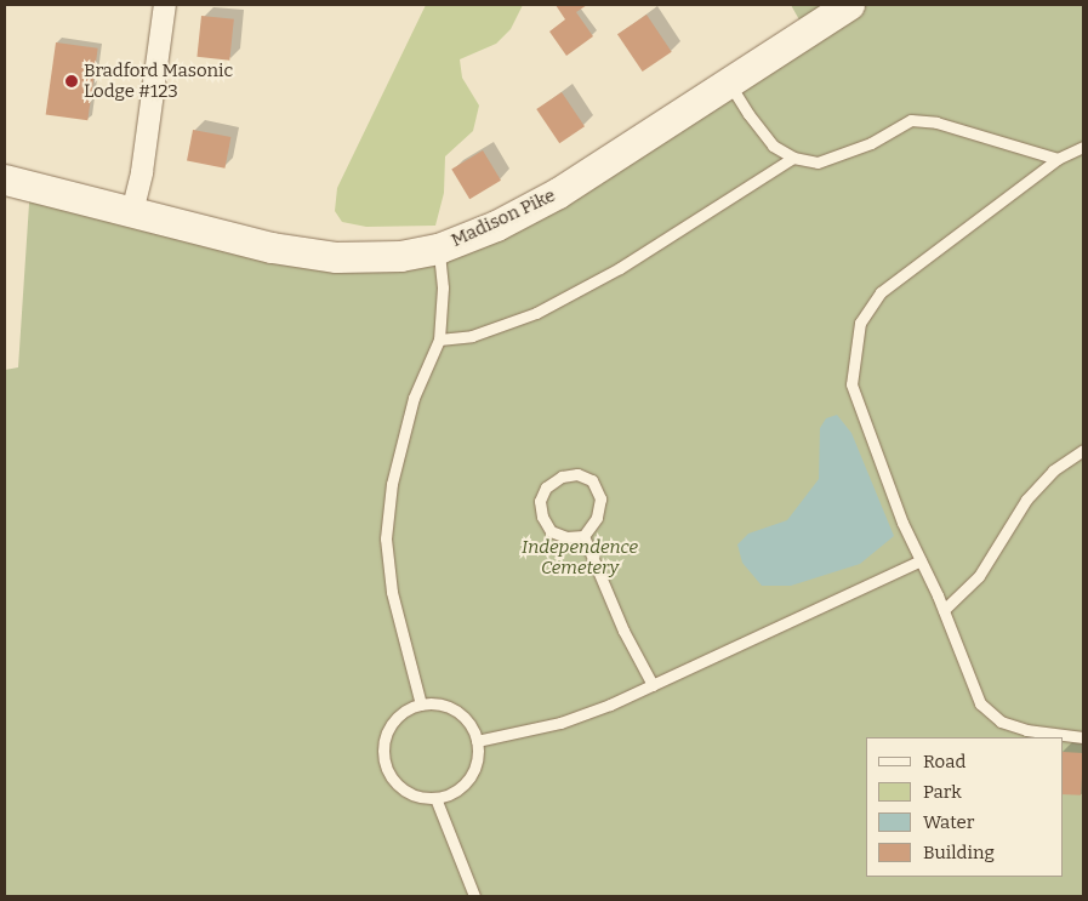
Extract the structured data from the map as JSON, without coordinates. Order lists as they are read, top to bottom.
{
  "streets": {
    "main road": ["Madison Pike"]
  },
  "parks": ["Independence Cemetery"],
  "places": ["Bradford Masonic Lodge #123"],
  "legend": [
    "Road",
    "Park",
    "Water",
    "Building"
  ]
}
